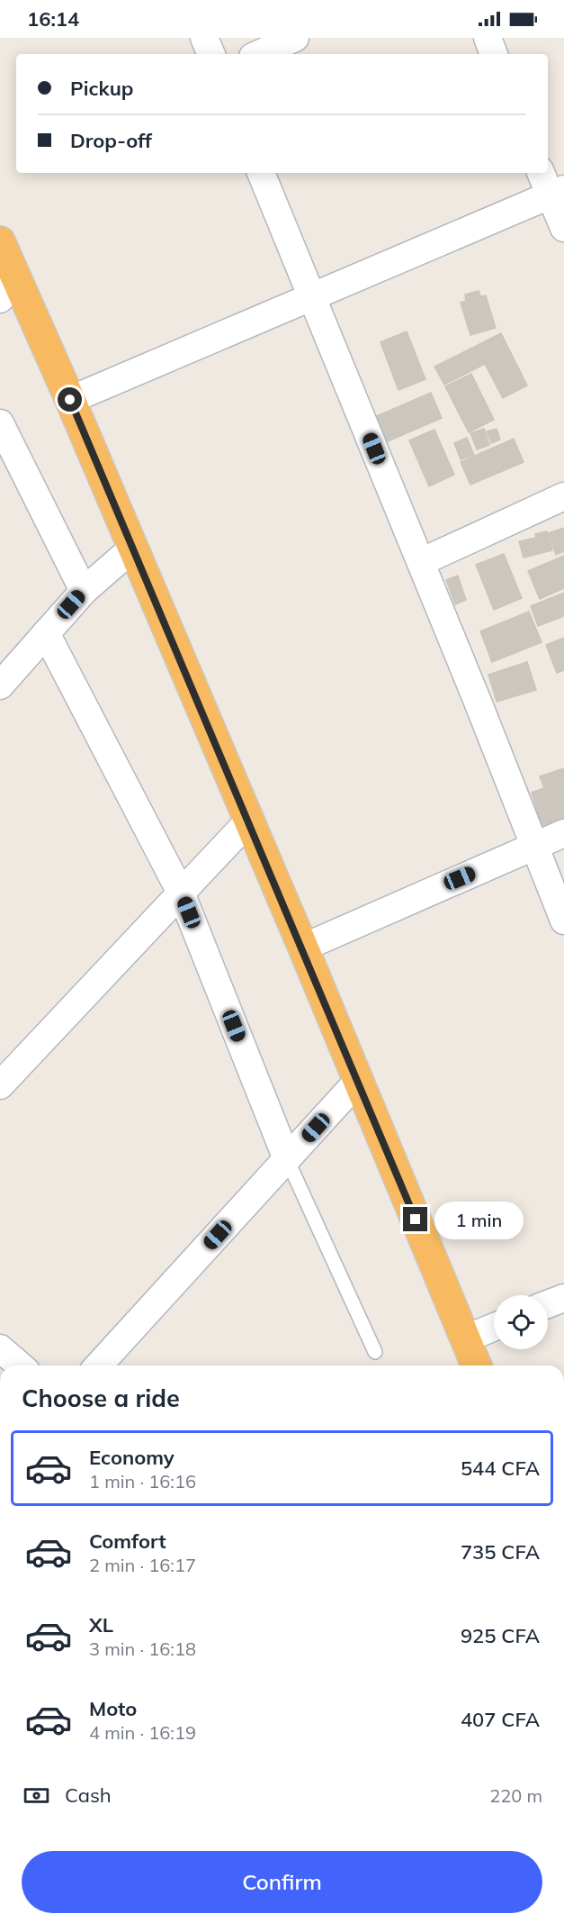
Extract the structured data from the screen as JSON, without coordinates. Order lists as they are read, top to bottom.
{
  "page": {
    "status": "16:14",
    "banner": ["Pickup", "Drop-off"],
    "bubble": "1 min",
    "heading": "Choose a ride",
    "list": [
      {
        "name": "Economy",
        "note": "1 min · 16:16",
        "value": "544 CFA"
      },
      {
        "name": "Comfort",
        "note": "2 min · 16:17",
        "value": "735 CFA"
      },
      {
        "name": "XL",
        "note": "3 min · 16:18",
        "value": "925 CFA"
      },
      {
        "name": "Moto",
        "note": "4 min · 16:19",
        "value": "407 CFA"
      }
    ],
    "pay": ["Cash", "220 m"],
    "buttons": "Confirm"
  }
}
